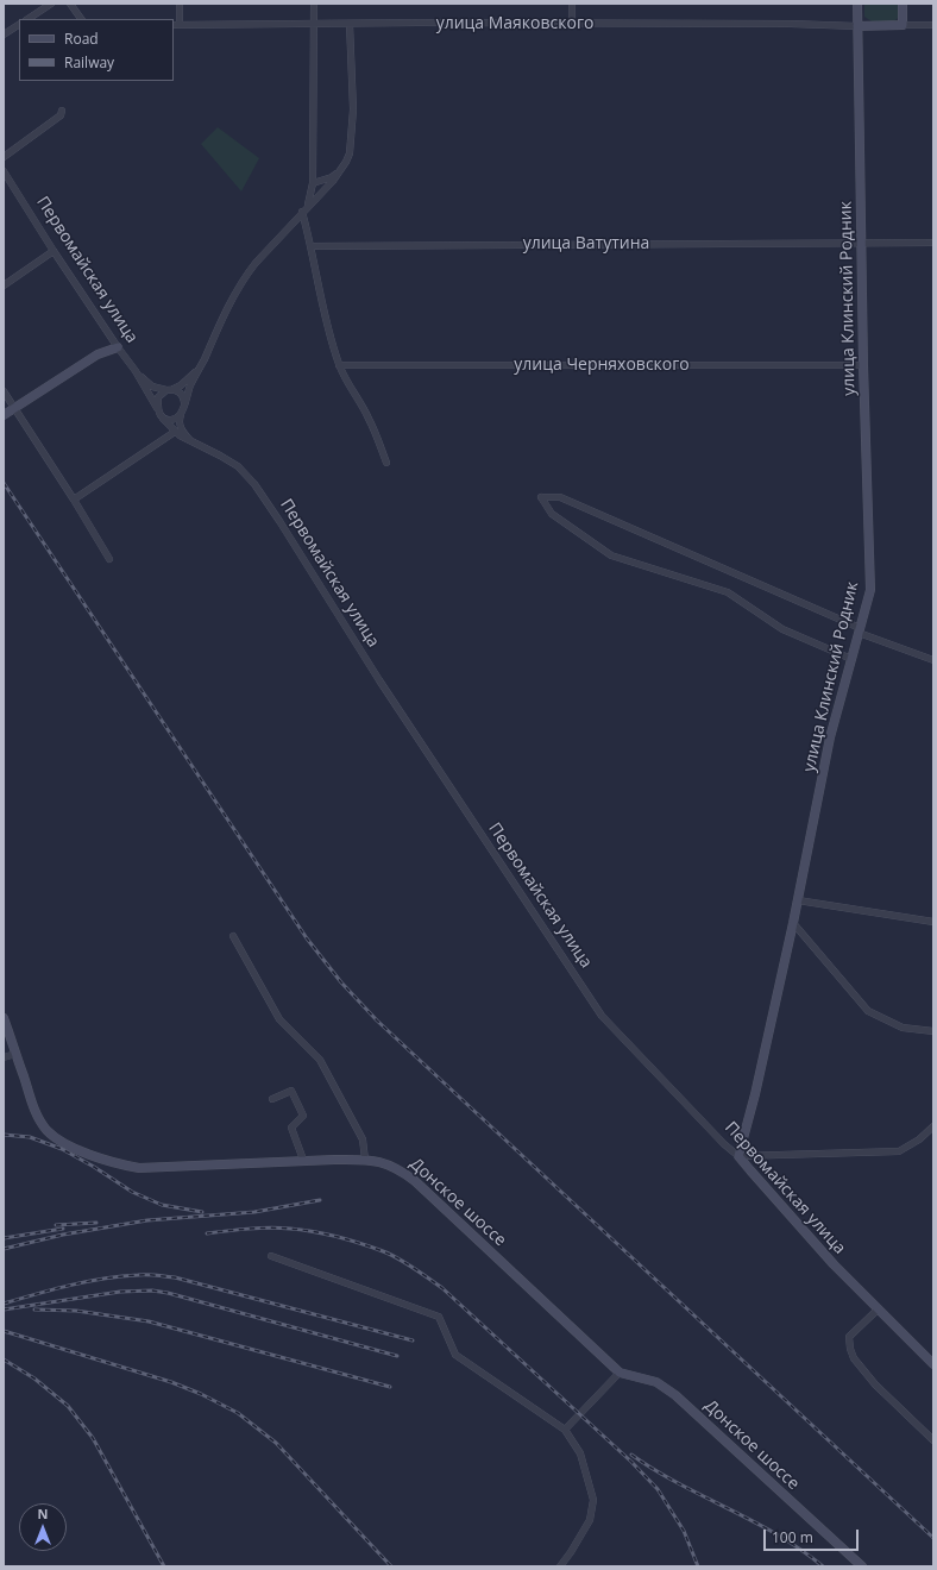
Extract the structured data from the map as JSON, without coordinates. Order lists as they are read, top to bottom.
{
  "streets": {
    "main road": ["Первомайская улица", "улица Клинский Родник", "Донское шоссе"],
    "street": ["улица Маяковского", "улица Ватутина", "улица Черняховского"]
  },
  "crossings": [
    ["улица Маяковского", "улица Клинский Родник"],
    ["улица Ватутина", "улица Клинский Родник"],
    ["Первомайская улица", "улица Клинский Родник"],
    ["улица Клинский Родник", "улица Черняховского"]
  ],
  "legend": ["Road", "Railway"],
  "scale_bar": "100 m",
  "north": "top"
}
